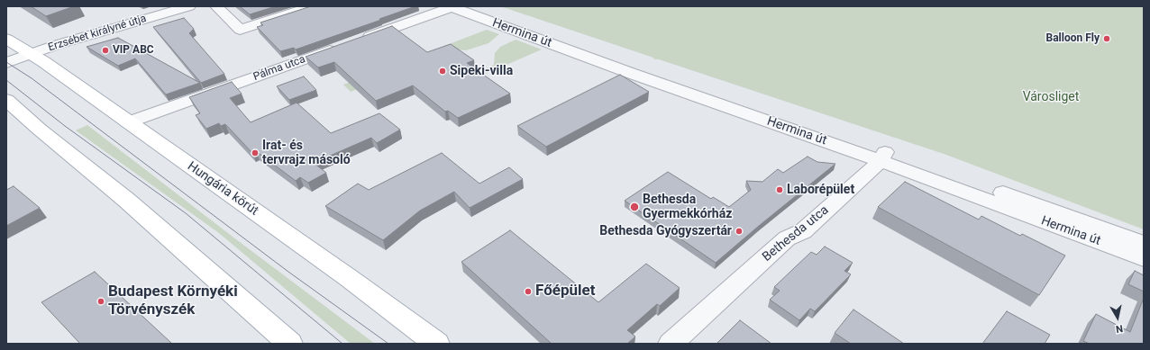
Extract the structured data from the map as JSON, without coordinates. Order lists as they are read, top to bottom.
{
  "streets": {
    "main road": ["Hungária körút"],
    "street": [
      "Erzsébet királyné útja",
      "Hermina út",
      "Pálma utca",
      "Bethesda utca"
    ]
  },
  "crossings": [
    ["Erzsébet királyné útja", "Hungária körút"],
    ["Hermina út", "Pálma utca"],
    ["Hermina út", "Bethesda utca"],
    ["Pálma utca", "Hungária körút"]
  ],
  "parks": ["Városliget"],
  "places": [
    "Balloon Fly",
    "VIP ABC",
    "Sipeki-villa",
    "Irat- és tervrajz másoló",
    "Laborépület",
    "Bethesda Gyermekkórház",
    "Bethesda Gyógyszertár",
    "Főépület",
    "Budapest Környéki Törvényszék"
  ],
  "north": "bottom"
}
